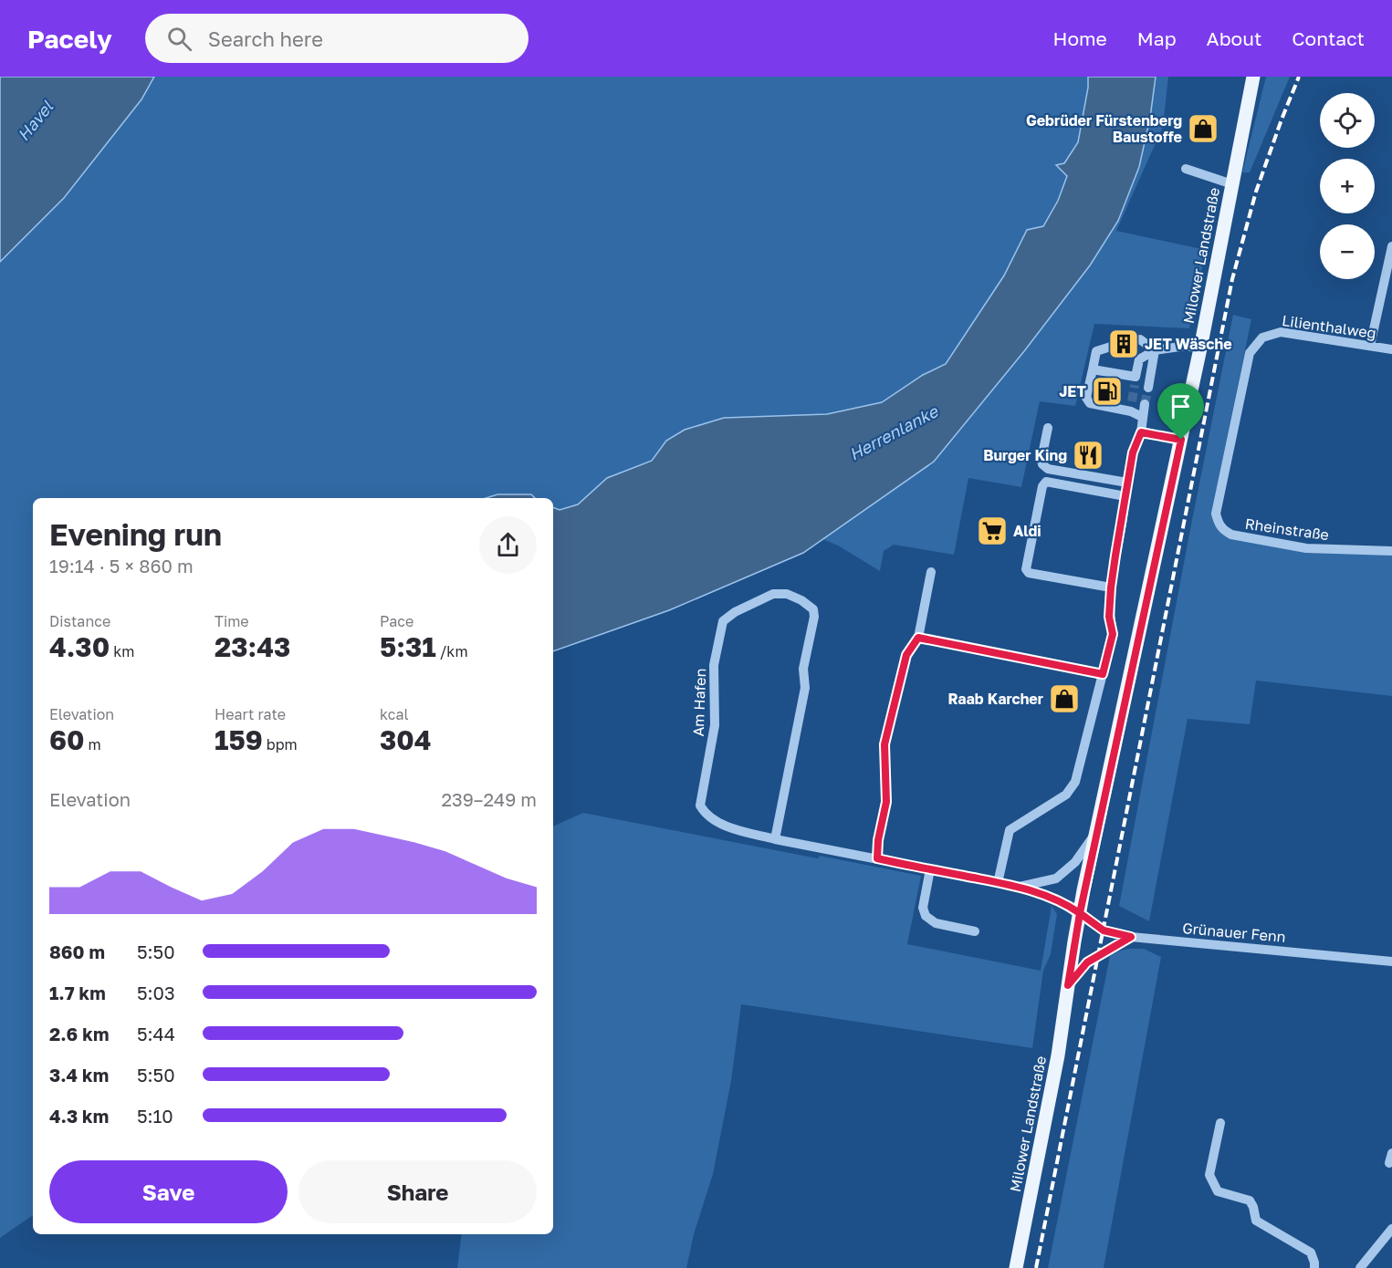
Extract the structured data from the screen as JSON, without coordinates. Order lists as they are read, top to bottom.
{
  "streets": {
    "main road": ["Milower Landstraße"],
    "street": [
      "Lilienthalweg",
      "Rheinstraße",
      "Am Hafen",
      "Grünauer Fenn"
    ]
  },
  "crossings": [
    ["Milower Landstraße", "Am Hafen"],
    ["Milower Landstraße", "Grünauer Fenn"],
    ["Lilienthalweg", "Rheinstraße"],
    ["Am Hafen", "Grünauer Fenn"]
  ],
  "water": ["Havel", "Herrenlanke"],
  "places": {
    "shop": ["Gebrüder Fürstenberg Baustoffe", "Raab Karcher"],
    "building": ["JET Wäsche"],
    "fuel station": ["JET"],
    "restaurant": ["Burger King"],
    "supermarket": ["Aldi"]
  },
  "page": {
    "header": "Pacely",
    "search": "Search here",
    "nav": [
      "Home",
      "Map",
      "About",
      "Contact"
    ],
    "map_buttons": ["+", "−"],
    "heading": ["Evening run", "19:14 · 5 × 860 m"],
    "stats": [
      ["Distance", "4.30 km"],
      ["Time", "23:43"],
      ["Pace", "5:31 /km"],
      ["Elevation", "60 m"],
      ["Heart rate", "159 bpm"],
      ["kcal", "304"]
    ],
    "chart": ["Elevation", "239–249 m"],
    "list": [
      {
        "name": "860 m",
        "note": "5:50"
      },
      {
        "name": "1.7 km",
        "note": "5:03"
      },
      {
        "name": "2.6 km",
        "note": "5:44"
      },
      {
        "name": "3.4 km",
        "note": "5:50"
      },
      {
        "name": "4.3 km",
        "note": "5:10"
      }
    ],
    "buttons": ["Save", "Share"]
  }
}
